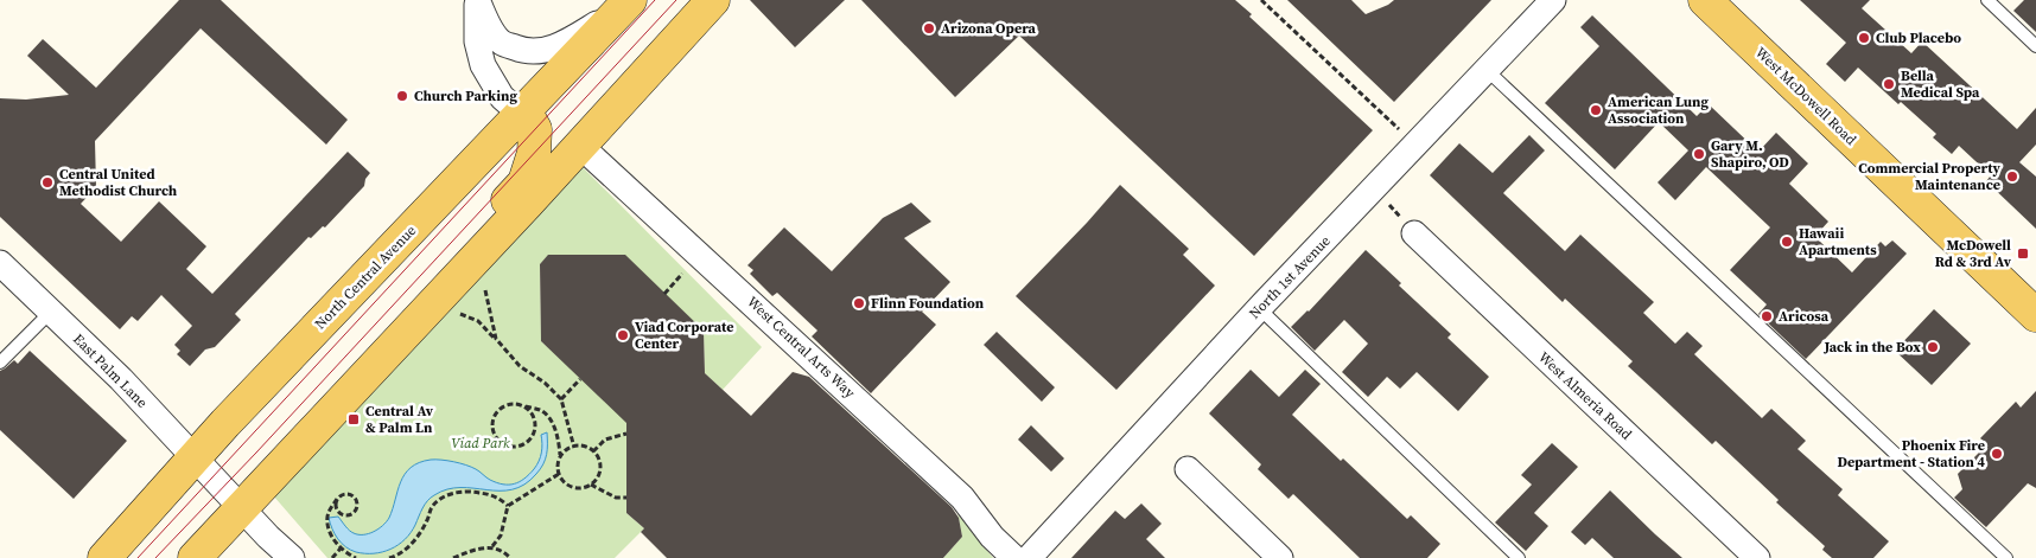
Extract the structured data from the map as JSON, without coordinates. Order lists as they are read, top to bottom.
{
  "streets": {
    "main road": ["West McDowell Road", "North Central Avenue"],
    "street": [
      "North 1st Avenue",
      "West Central Arts Way",
      "East Palm Lane",
      "West Almeria Road"
    ]
  },
  "crossings": [
    ["North Central Avenue", "East Palm Lane"],
    ["North 1st Avenue", "West Central Arts Way"]
  ],
  "parks": ["Viad Park"],
  "places": {
    "other": [
      "Arizona Opera",
      "Club Placebo",
      "Bella Medical Spa",
      "Church Parking",
      "American Lung Association",
      "Gary M. Shapiro, OD",
      "Commercial Property Maintenance",
      "Central United Methodist Church",
      "Hawaii Apartments",
      "Flinn Foundation",
      "Aricosa",
      "Viad Corporate Center",
      "Jack in the Box",
      "Phoenix Fire Department - Station 4"
    ],
    "transit": ["McDowell Rd & 3rd Av", "Central Av & Palm Ln"]
  }
}
